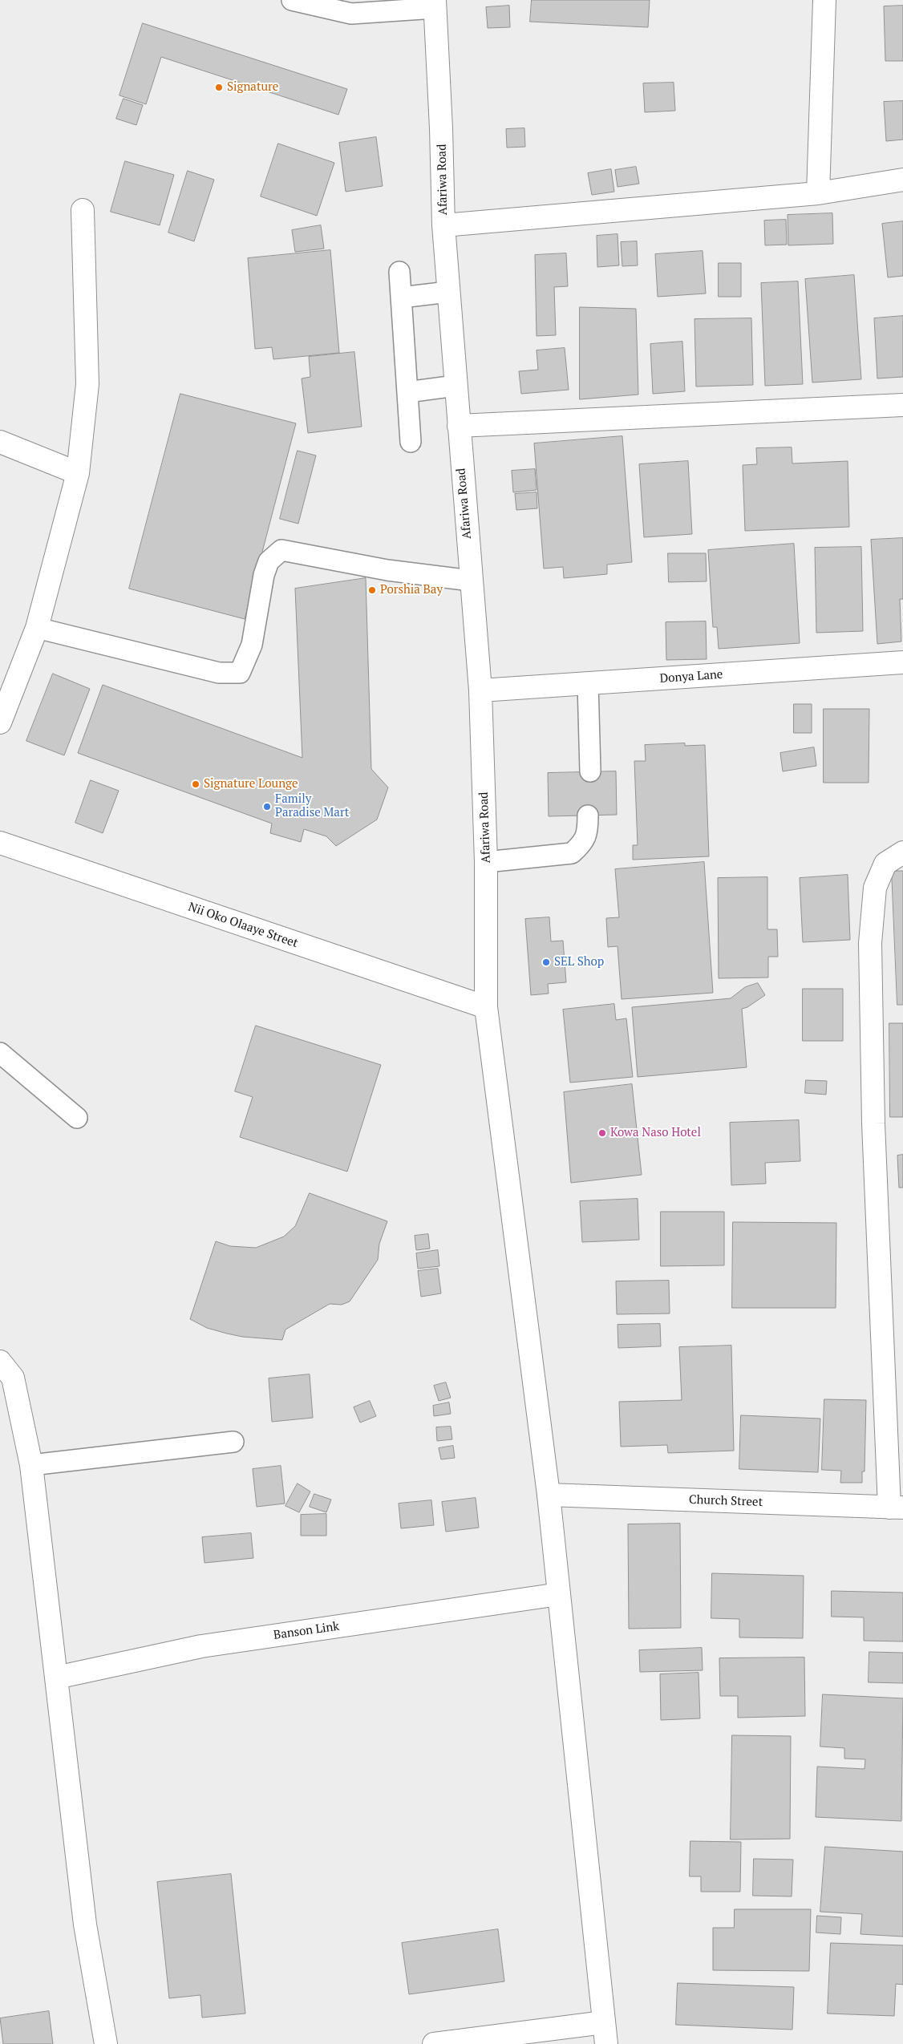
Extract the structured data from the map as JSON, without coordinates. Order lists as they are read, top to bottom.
{
  "streets": {
    "street": [
      "Afariwa Road",
      "Donya Lane",
      "Nii Oko Olaaye Street",
      "Church Street",
      "Banson Link"
    ]
  },
  "crossings": [
    ["Afariwa Road", "Donya Lane"],
    ["Afariwa Road", "Nii Oko Olaaye Street"],
    ["Afariwa Road", "Church Street"],
    ["Afariwa Road", "Banson Link"]
  ],
  "places": [
    "Signature",
    "Porshia Bay",
    "Signature Lounge",
    "Family Paradise Mart",
    "SEL Shop",
    "Kowa Naso Hotel"
  ]
}
